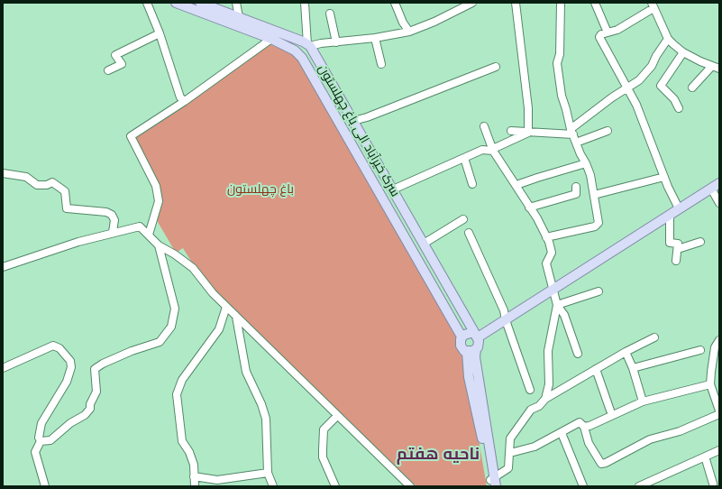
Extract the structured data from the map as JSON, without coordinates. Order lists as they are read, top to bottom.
{
  "streets": {
    "main road": ["سرک خیرآباد الی باغ چهلستون"]
  },
  "districts": ["ناحیه هفتم"],
  "parks": ["باغ چهلستون"]
}
